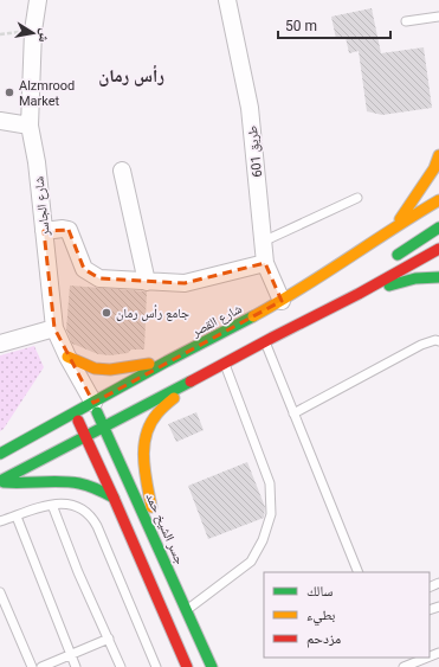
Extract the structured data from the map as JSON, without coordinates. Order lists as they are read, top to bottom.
{
  "streets": {
    "main road": ["شارع القصر", "جسر الشيخ حمد"],
    "street": ["طريق 601", "شارع الجاسر"]
  },
  "crossings": [
    ["طريق 601", "شارع القصر"],
    ["شارع الجاسر", "شارع القصر"],
    ["شارع الجاسر", "جسر الشيخ حمد"],
    ["شارع القصر", "جسر الشيخ حمد"]
  ],
  "districts": ["رأس رمان"],
  "places": ["Alzmrood Market", "جامع رأس رمان"],
  "legend": ["سالك", "بطيء", "مزدحم"],
  "scale_bar": "50 m",
  "north": "right"
}
